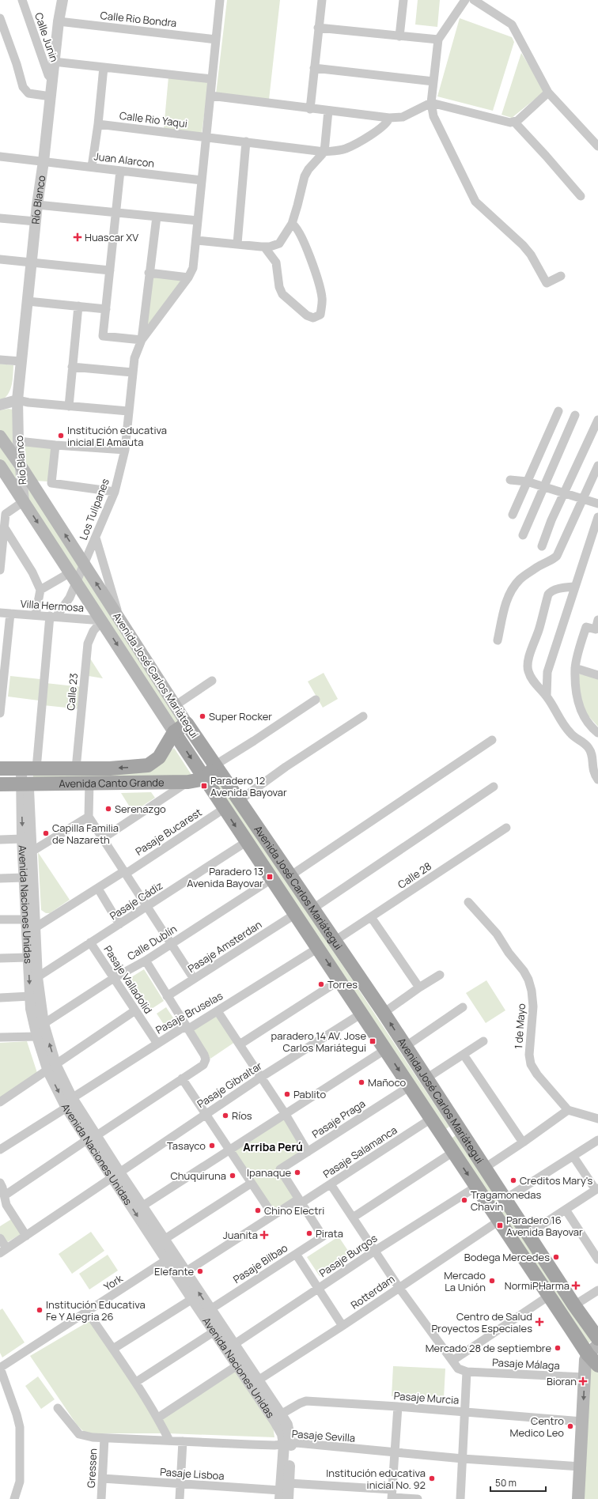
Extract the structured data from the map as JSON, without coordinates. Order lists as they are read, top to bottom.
{
  "streets": {
    "main road": ["Avenida José Carlos Mariátegui", "Avenida Canto Grande"],
    "street": [
      "Calle Rio Bondra",
      "Calle Junin",
      "Calle Rio Yaqui",
      "Juan Alarcon",
      "Río Blanco",
      "Los Tulipanes",
      "Villa Hermosa",
      "Calle 23",
      "Pasaje Bucarest",
      "Calle 28",
      "Pasaje Cádiz",
      "Avenida Naciones Unidas",
      "Calle Dublín",
      "Pasaje Amsterdan",
      "Pasaje Valladolid",
      "Pasaje Bruselas",
      "1 de Mayo",
      "Pasaje Gibraltar",
      "Pasaje Praga",
      "Pasaje Salamanca",
      "Pasaje Burgos",
      "Pasaje Bilbao",
      "York",
      "Rotterdam",
      "Pasaje Málaga",
      "Pasaje Murcia",
      "Pasaje Sevilla",
      "Gressen",
      "Pasaje Lisboa"
    ]
  },
  "crossings": [
    ["Calle Rio Bondra", "Río Blanco"],
    ["Calle Junin", "Río Blanco"],
    ["Juan Alarcon", "Río Blanco"],
    ["Río Blanco", "Avenida José Carlos Mariátegui"],
    ["Los Tulipanes", "Villa Hermosa"],
    ["Los Tulipanes", "Avenida José Carlos Mariátegui"],
    ["Villa Hermosa", "Avenida José Carlos Mariátegui"],
    ["Villa Hermosa", "Calle 23"],
    ["Avenida José Carlos Mariátegui", "Calle 23"],
    ["Avenida José Carlos Mariátegui", "Avenida Canto Grande"],
    ["Avenida José Carlos Mariátegui", "Pasaje Bucarest"],
    ["Avenida José Carlos Mariátegui", "Calle 28"],
    ["Avenida José Carlos Mariátegui", "Pasaje Cádiz"],
    ["Avenida José Carlos Mariátegui", "Calle Dublín"],
    ["Avenida José Carlos Mariátegui", "Pasaje Amsterdan"],
    ["Avenida José Carlos Mariátegui", "Pasaje Bruselas"],
    ["Avenida José Carlos Mariátegui", "Pasaje Gibraltar"],
    ["Avenida José Carlos Mariátegui", "Pasaje Praga"],
    ["Avenida José Carlos Mariátegui", "Pasaje Salamanca"],
    ["Avenida José Carlos Mariátegui", "Pasaje Burgos"],
    ["Avenida José Carlos Mariátegui", "Rotterdam"],
    ["Calle 23", "Avenida Canto Grande"],
    ["Avenida Canto Grande", "Avenida Naciones Unidas"],
    ["Pasaje Bucarest", "Avenida Naciones Unidas"],
    ["Pasaje Cádiz", "Avenida Naciones Unidas"],
    ["Pasaje Cádiz", "Pasaje Valladolid"],
    ["Avenida Naciones Unidas", "Calle Dublín"],
    ["Avenida Naciones Unidas", "Pasaje Bruselas"],
    ["Avenida Naciones Unidas", "Pasaje Gibraltar"],
    ["Avenida Naciones Unidas", "Pasaje Salamanca"],
    ["Avenida Naciones Unidas", "Pasaje Burgos"],
    ["Avenida Naciones Unidas", "Pasaje Bilbao"],
    ["Avenida Naciones Unidas", "York"],
    ["Avenida Naciones Unidas", "Rotterdam"],
    ["Avenida Naciones Unidas", "Pasaje Murcia"],
    ["Avenida Naciones Unidas", "Pasaje Sevilla"],
    ["Avenida Naciones Unidas", "Pasaje Lisboa"],
    ["Calle Dublín", "Pasaje Valladolid"],
    ["Pasaje Valladolid", "Pasaje Bruselas"],
    ["Pasaje Praga", "Pasaje Salamanca"],
    ["Pasaje Praga", "Pasaje Bilbao"],
    ["Pasaje Salamanca", "Pasaje Bilbao"],
    ["Pasaje Sevilla", "Gressen"],
    ["Gressen", "Pasaje Lisboa"]
  ],
  "districts": ["Arriba Perú"],
  "places": {
    "health": [
      "Huascar XV",
      "Juanita",
      "NormiPHarma",
      "Centro de Salud Proyectos Especiales",
      "Bioran"
    ],
    "other": [
      "Institución educativa inicial El Amauta",
      "Super Rocker",
      "Serenazgo",
      "Capilla Familia de Nazareth",
      "Torres",
      "Mañoco",
      "Pablito",
      "Ríos",
      "Tasayco",
      "Ipanaque",
      "Chuquiruna",
      "Creditos Mary's",
      "Tragamonedas Chavín",
      "Chino Electri",
      "Pirata",
      "Bodega Mercedes",
      "Elefante",
      "Mercado La Unión",
      "Institución Educativa Fe Y Alegria 26",
      "Mercado 28 de septiembre",
      "Centro Medico Leo",
      "Institución educativa inicial No. 92"
    ],
    "transit": [
      "Paradero 12 Avenida Bayovar",
      "Paradero 13 Avenida Bayovar",
      "paradero 14 AV. Jose Carlos Mariátegui",
      "Paradero 16 Avenida Bayovar"
    ]
  },
  "scale_bar": "50 m"
}
